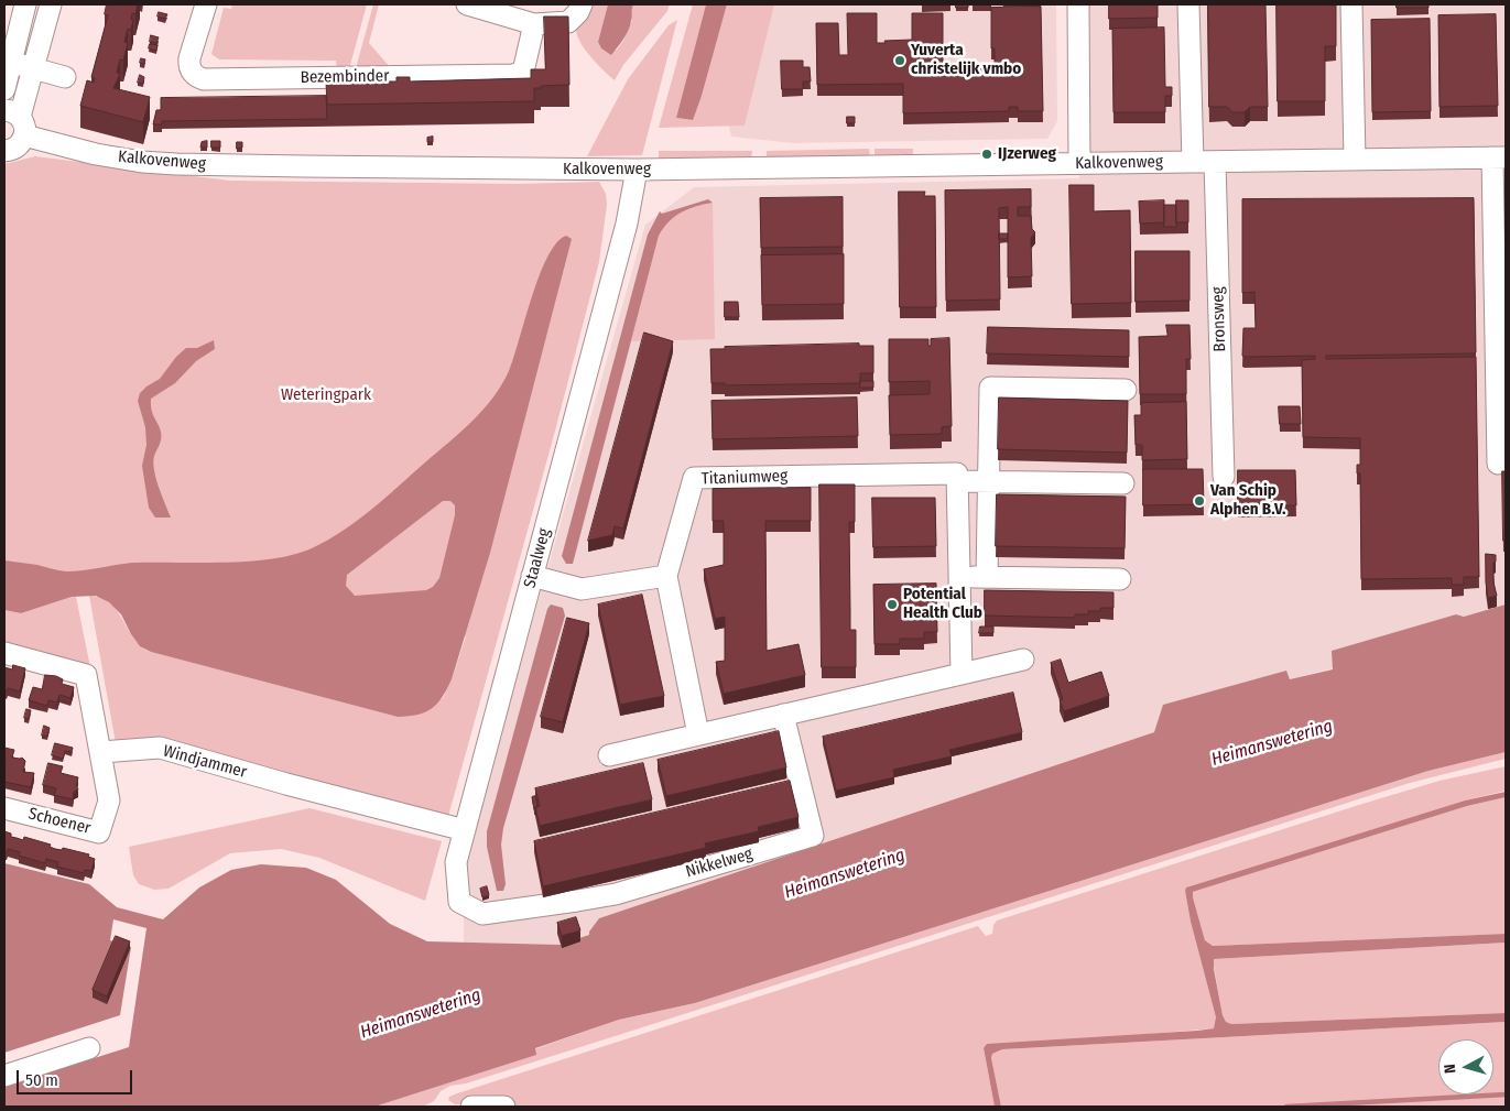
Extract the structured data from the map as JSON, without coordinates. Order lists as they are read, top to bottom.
{
  "streets": {
    "street": [
      "Bezembinder",
      "Kalkovenweg",
      "Bronsweg",
      "Titaniumweg",
      "Staalweg",
      "Windjammer",
      "Schoener",
      "Nikkelweg"
    ]
  },
  "crossings": [
    ["Kalkovenweg", "Bronsweg"],
    ["Kalkovenweg", "Staalweg"],
    ["Staalweg", "Windjammer"],
    ["Staalweg", "Nikkelweg"],
    ["Windjammer", "Schoener"]
  ],
  "water": ["Heimanswetering"],
  "parks": ["Weteringpark"],
  "places": [
    "Yuverta christelijk vmbo",
    "IJzerweg",
    "Van Schip Alphen B.V.",
    "Potential Health Club"
  ],
  "scale_bar": "50 m",
  "north": "left"
}
